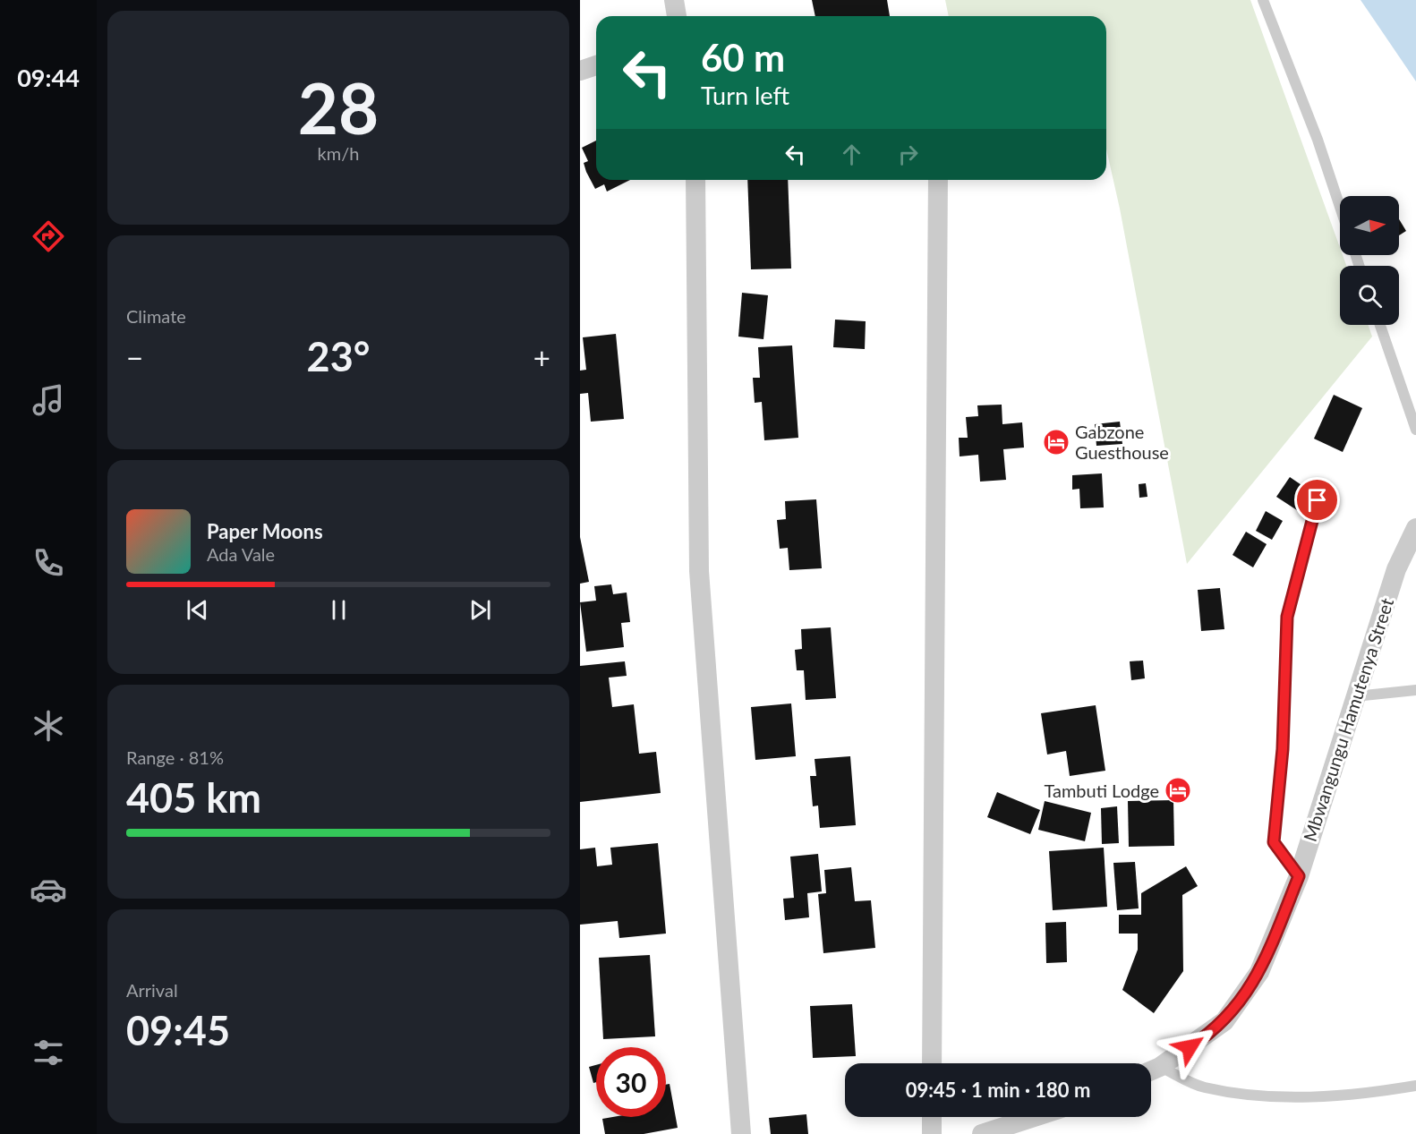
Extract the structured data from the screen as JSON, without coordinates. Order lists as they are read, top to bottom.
{
  "streets": {
    "street": ["Mbwangungu Hamutenya Street"]
  },
  "places": {
    "hotel": ["Gabzone Guesthouse", "Tambuti Lodge"]
  },
  "north": "right",
  "page": {
    "tabs": "09:44",
    "tile": [
      ["28", "km/h"],
      "Climate",
      ["Range · 81%", "405 km"],
      ["Arrival", "09:45"]
    ],
    "turn": ["60 m", "Turn left"],
    "heat": ["−", "23°", "+"],
    "song": ["Paper Moons", "Ada Vale"],
    "limit": "30",
    "trip": "09:45 · 1 min · 180 m"
  }
}
